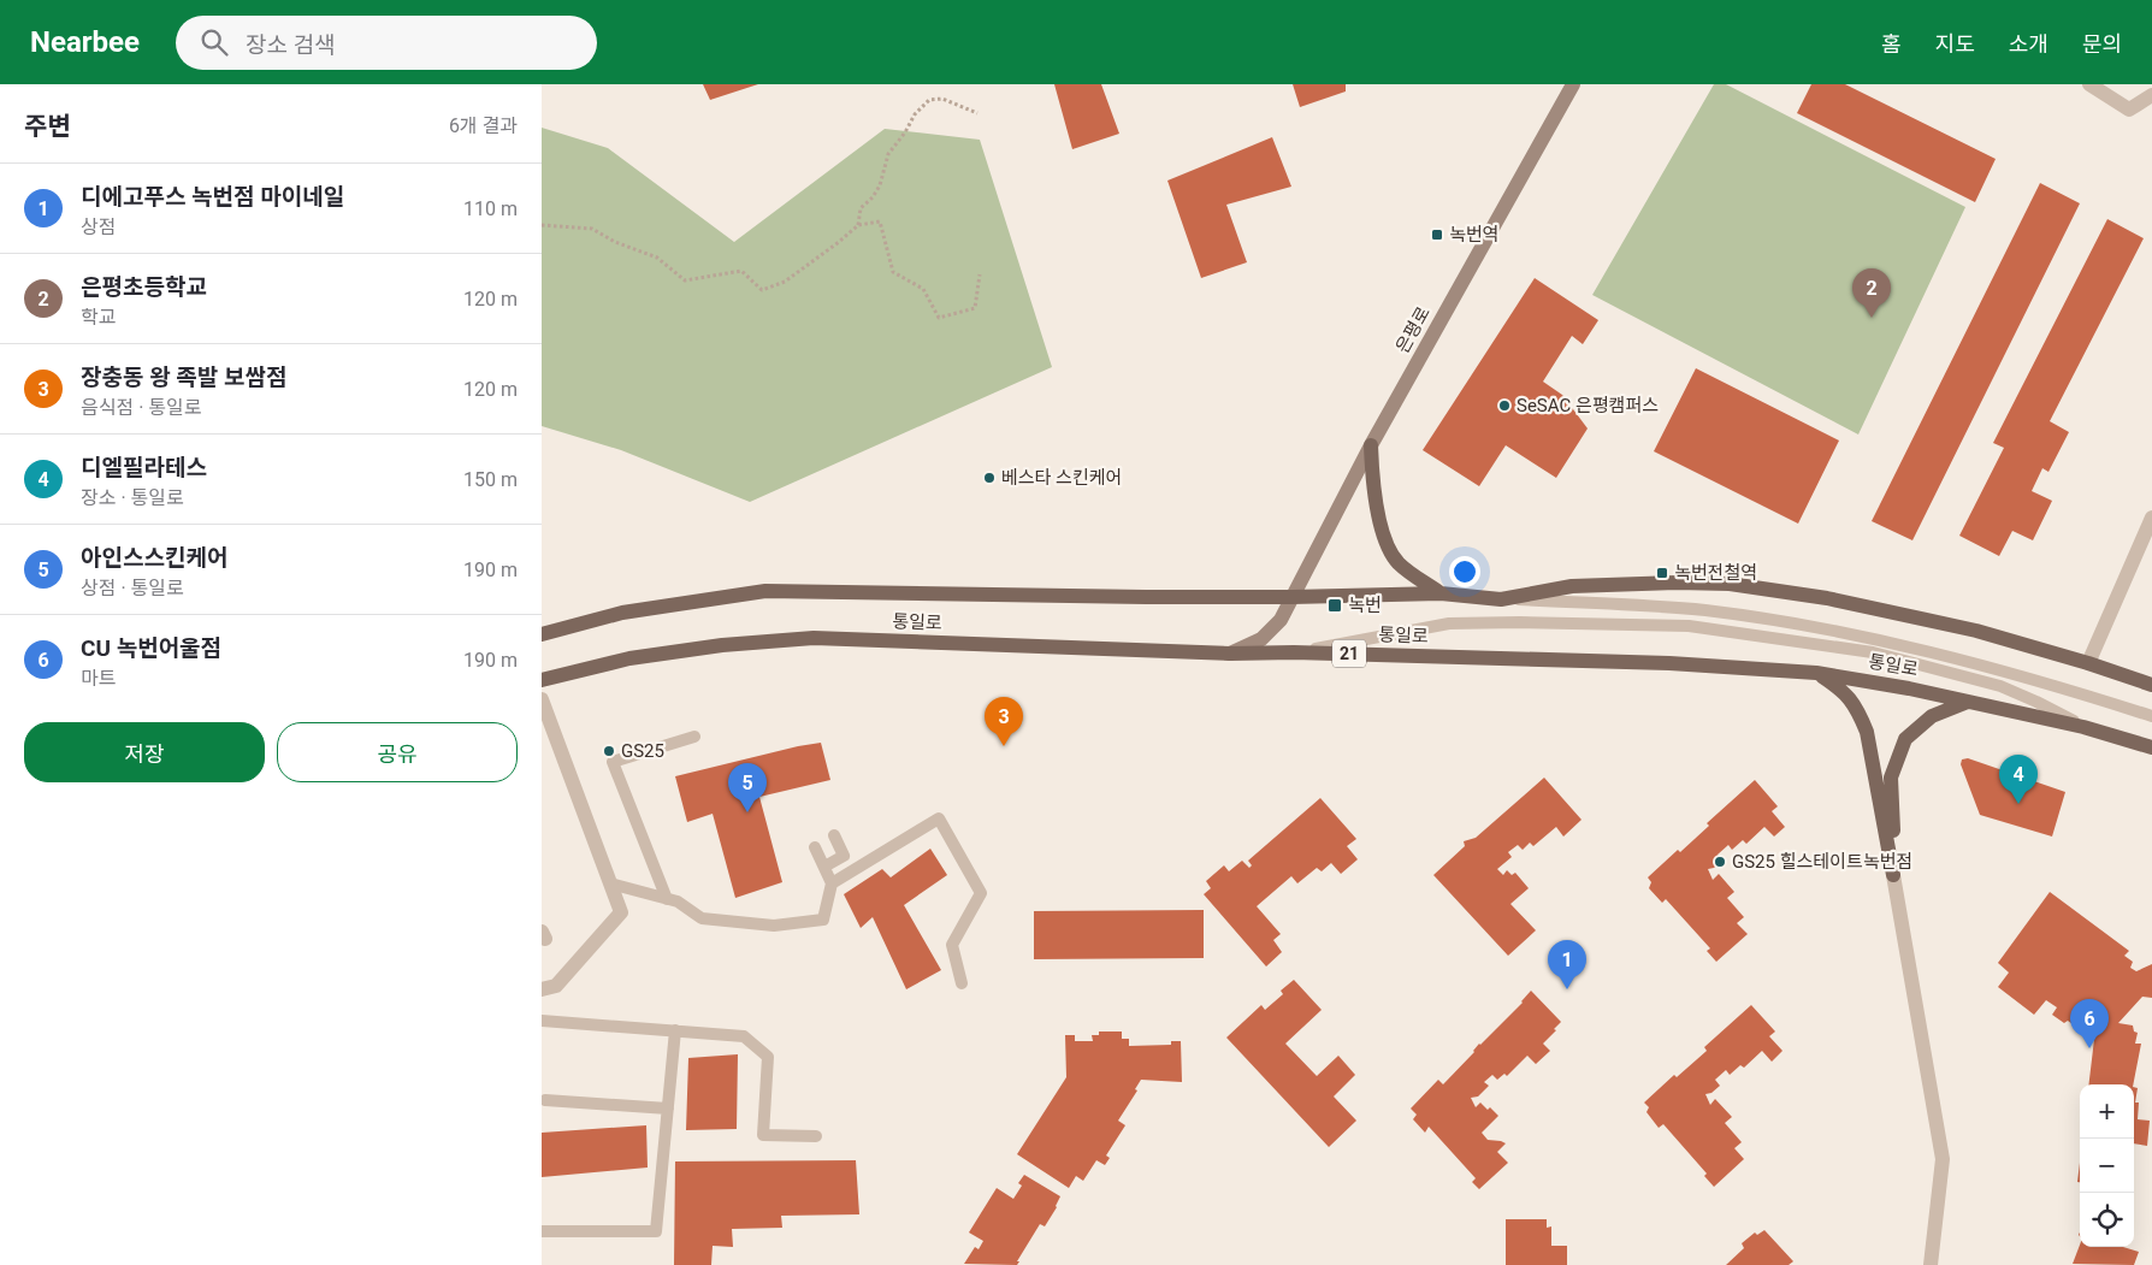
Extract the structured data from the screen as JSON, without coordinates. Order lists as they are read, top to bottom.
{
  "streets": {
    "main road": ["은평로", "통일로", "21"]
  },
  "crossings": [
    ["은평로", "통일로"]
  ],
  "places": {
    "transit": ["녹번역", "녹번전철역", "녹번"],
    "other": [
      "SeSAC 은평캠퍼스",
      "베스타 스킨케어",
      "GS25",
      "GS25 힐스테이트녹번점"
    ]
  },
  "page": {
    "header": "Nearbee",
    "search": "장소 검색",
    "nav": [
      "홈",
      "지도",
      "소개",
      "문의"
    ],
    "heading": ["주변", "6개 결과"],
    "list": [
      {
        "mark": "1",
        "name": "디에고푸스 녹번점 마이네일",
        "note": "상점",
        "value": "110 m"
      },
      {
        "mark": "2",
        "name": "은평초등학교",
        "note": "학교",
        "value": "120 m"
      },
      {
        "mark": "3",
        "name": "장충동 왕 족발 보쌈점",
        "note": "음식점 · 통일로",
        "value": "120 m"
      },
      {
        "mark": "4",
        "name": "디엘필라테스",
        "note": "장소 · 통일로",
        "value": "150 m"
      },
      {
        "mark": "5",
        "name": "아인스스킨케어",
        "note": "상점 · 통일로",
        "value": "190 m"
      },
      {
        "mark": "6",
        "name": "CU 녹번어울점",
        "note": "마트",
        "value": "190 m"
      }
    ],
    "pins": [
      "2",
      "3",
      "4",
      "5",
      "1",
      "6"
    ],
    "buttons": ["저장", "공유"],
    "map_buttons": ["+", "−"]
  }
}
